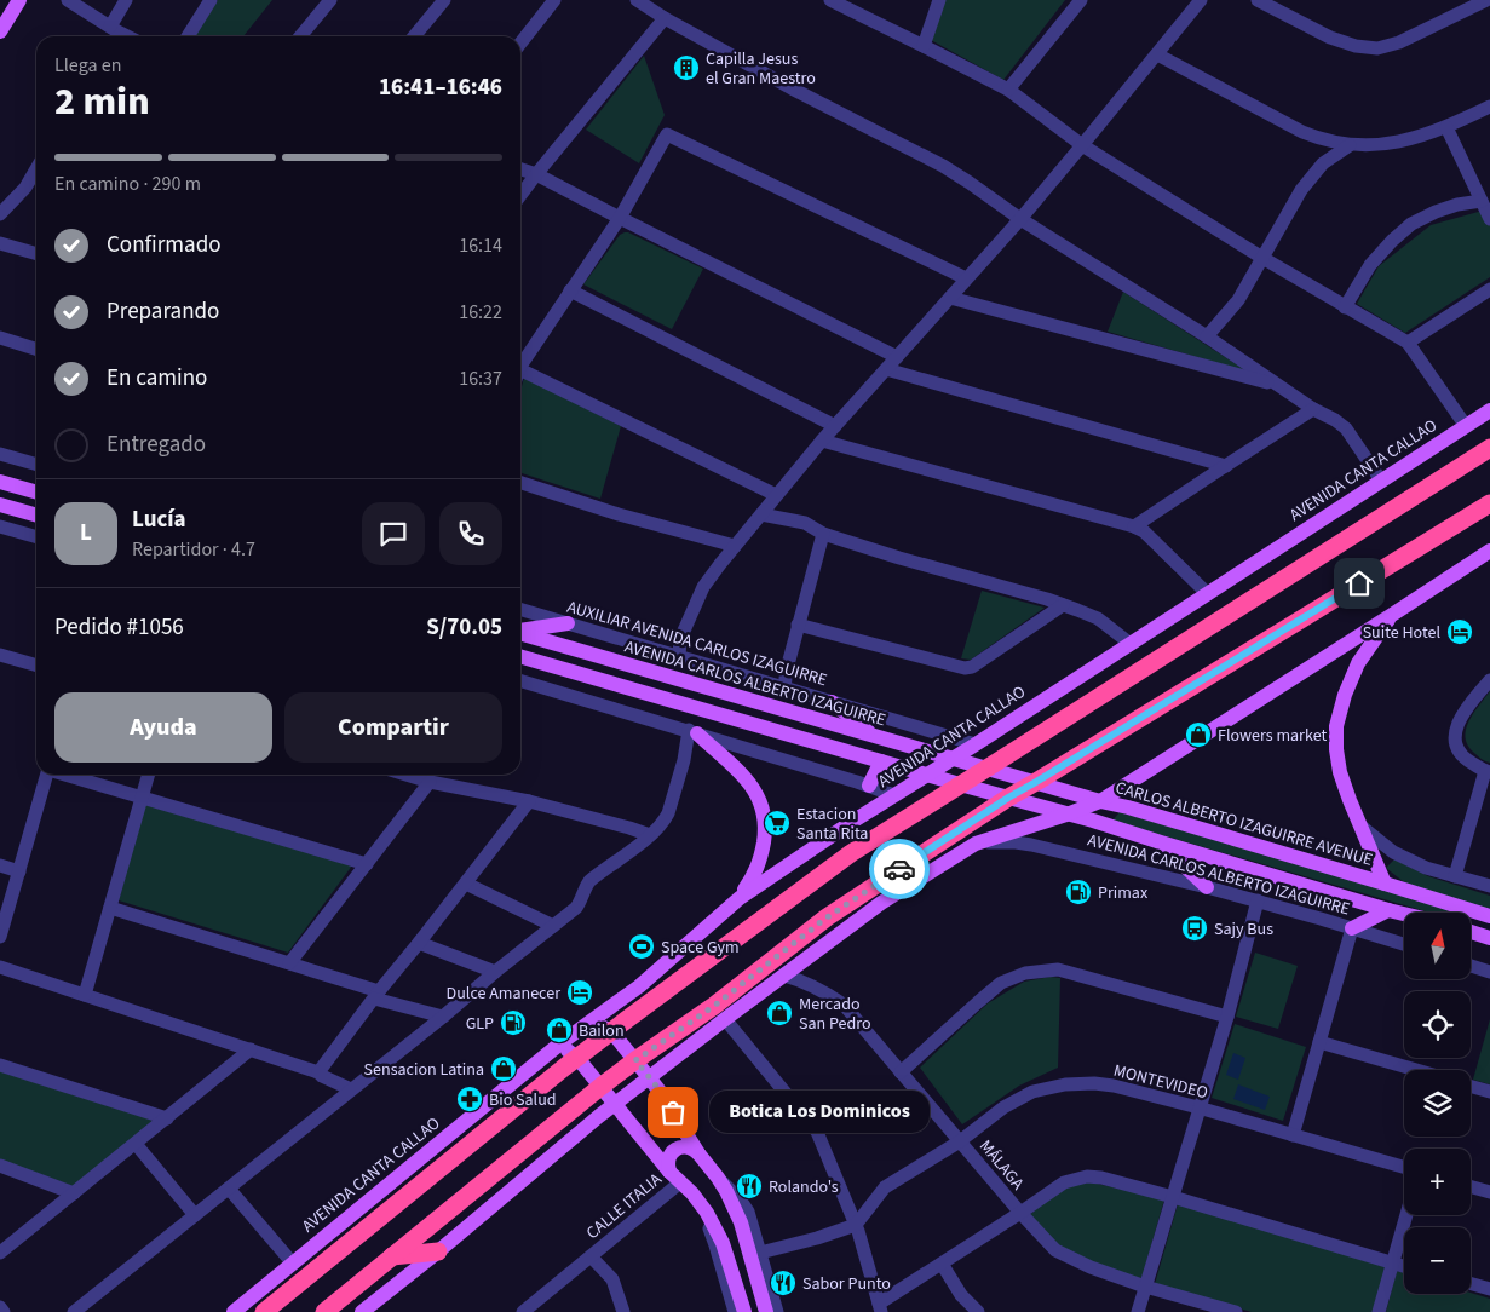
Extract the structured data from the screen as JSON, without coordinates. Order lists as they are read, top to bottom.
{
  "streets": {
    "main road": ["AVENIDA CANTA CALLAO", "AVENIDA CARLOS ALBERTO IZAGUIRRE", "CARLOS ALBERTO IZAGUIRRE AVENUE"],
    "street": [
      "AUXILIAR AVENIDA CARLOS IZAGUIRRE",
      "MONTEVIDEO",
      "MÁLAGA",
      "CALLE ITALIA"
    ]
  },
  "crossings": [
    ["AVENIDA CANTA CALLAO", "AUXILIAR AVENIDA CARLOS IZAGUIRRE"],
    ["AVENIDA CANTA CALLAO", "AVENIDA CARLOS ALBERTO IZAGUIRRE"],
    ["AVENIDA CARLOS ALBERTO IZAGUIRRE", "CARLOS ALBERTO IZAGUIRRE AVENUE"],
    ["MONTEVIDEO", "MÁLAGA"]
  ],
  "places": {
    "building": ["Capilla Jesus el Gran Maestro"],
    "hotel": ["Suite Hotel", "Dulce Amanecer"],
    "shop": [
      "Flowers market",
      "Mercado San Pedro",
      "Bailon",
      "Sensacion Latina"
    ],
    "supermarket": ["Estacion Santa Rita"],
    "fuel station": ["Primax", "GLP"],
    "bus stop": ["Sajy Bus"],
    "sports": ["Space Gym"],
    "pharmacy": ["Bio Salud"],
    "other": ["Botica Los Dominicos"],
    "restaurant": ["Rolando's", "Sabor Punto"]
  },
  "north": "top",
  "page": {
    "heading": ["2 min", "Llega en", "16:41–16:46"],
    "panel": [
      "Lucía",
      "Repartidor · 4.7",
      "Pedido #1056",
      "S/70.05"
    ],
    "bar": "En camino · 290 m",
    "list": [
      ["Confirmado", "16:14"],
      ["Preparando", "16:22"],
      ["En camino", "16:37"],
      "Entregado"
    ],
    "round": "L",
    "buttons": ["Ayuda", "Compartir"],
    "map_buttons": ["+", "−"],
    "bubble": "Botica Los Dominicos"
  }
}
